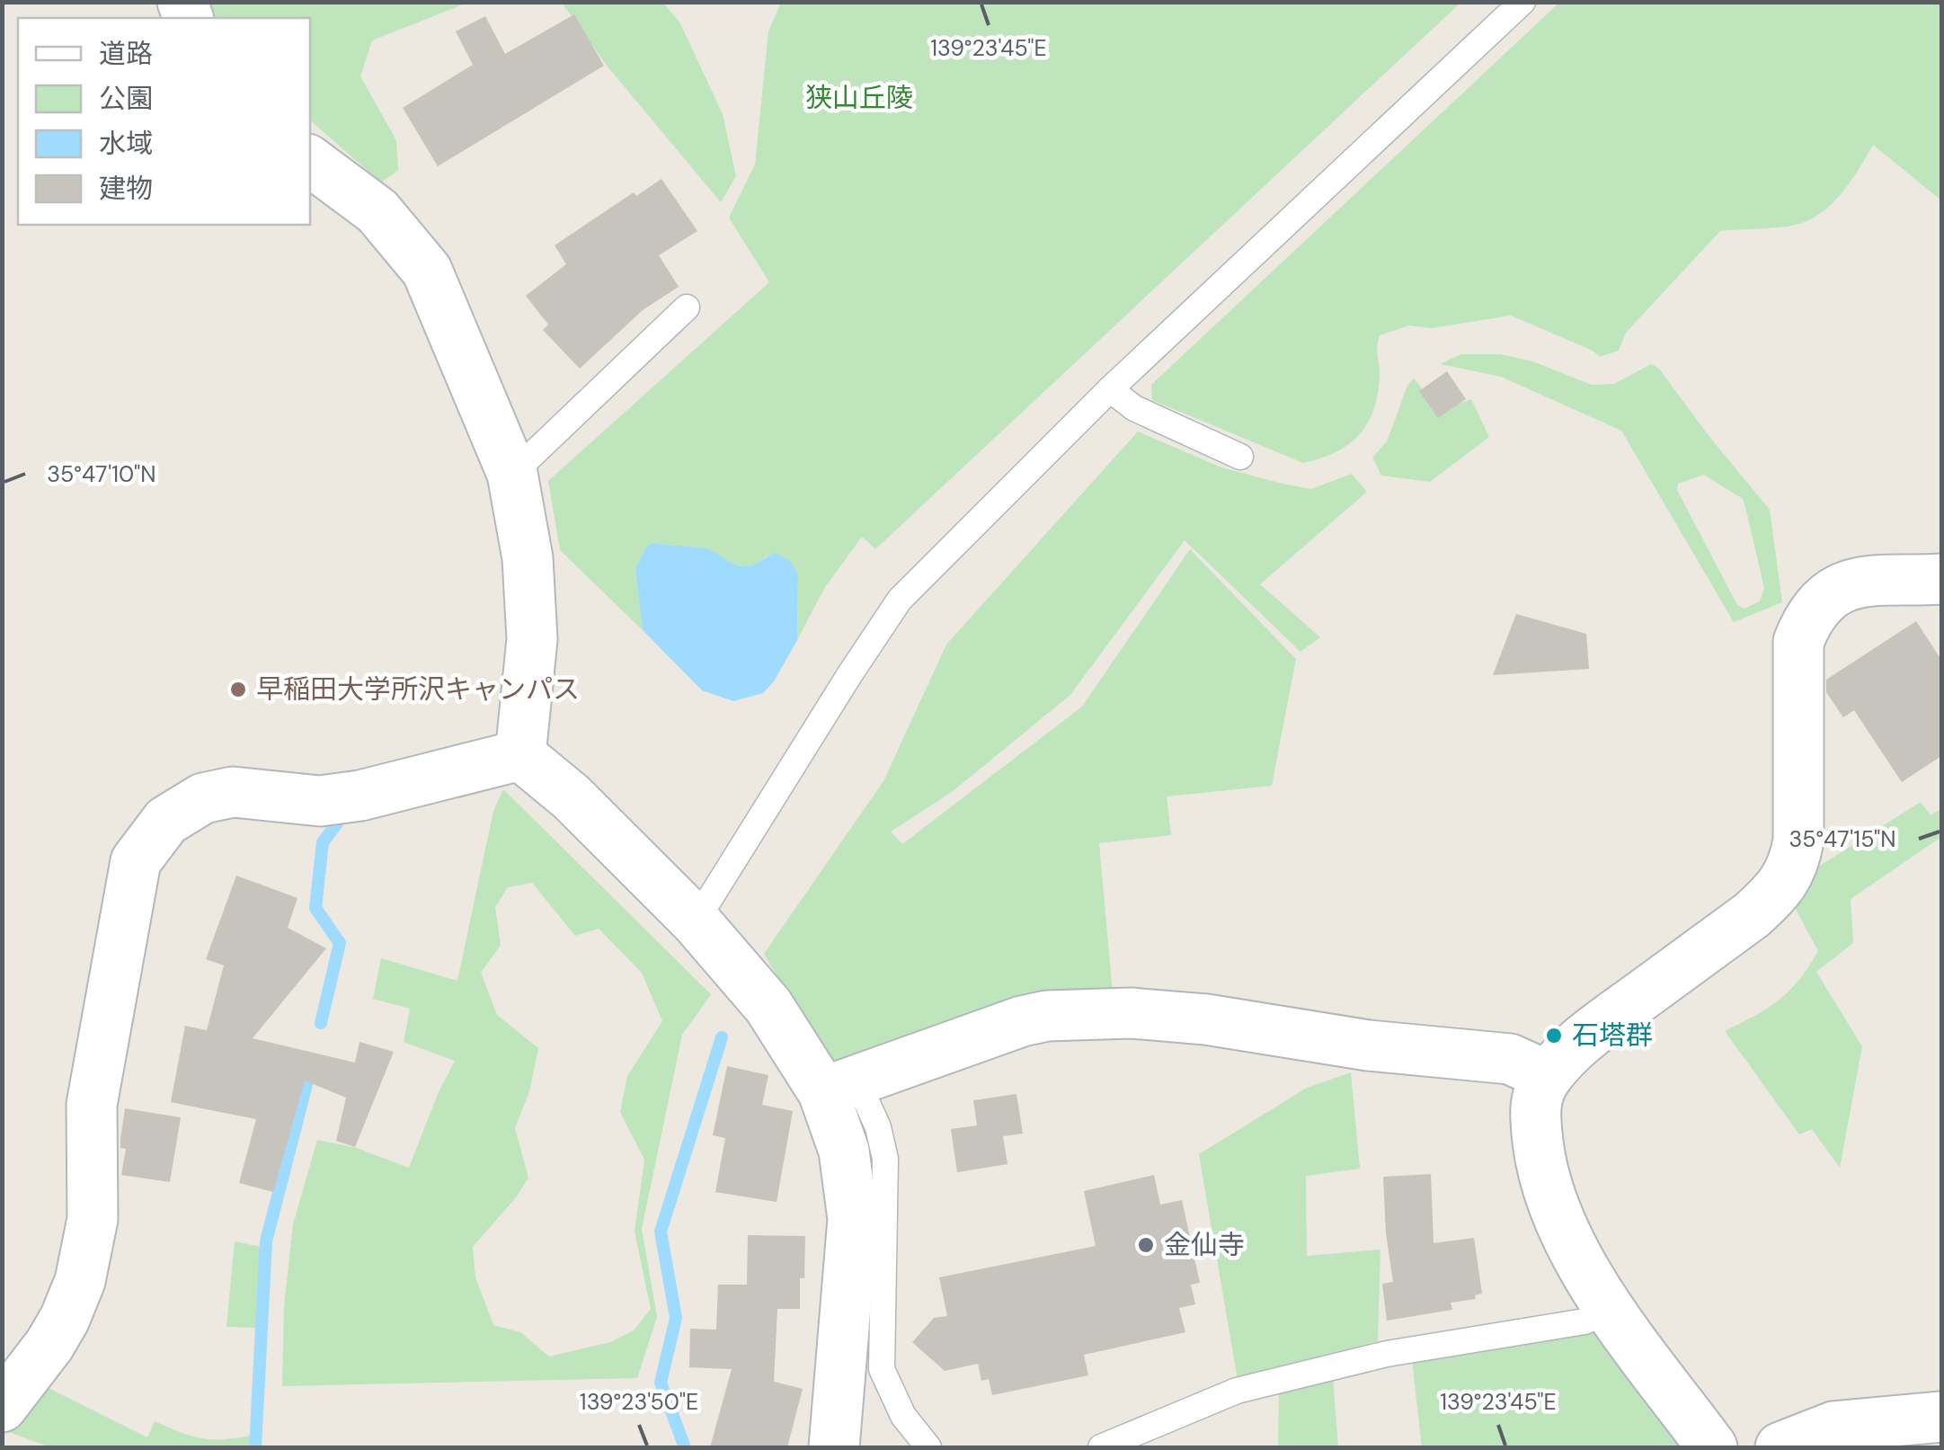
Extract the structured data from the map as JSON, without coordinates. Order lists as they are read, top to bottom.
{
  "parks": ["狭山丘陵"],
  "places": ["早稲田大学所沢キャンパス", "石塔群", "金仙寺"],
  "legend": [
    "道路",
    "公園",
    "水域",
    "建物"
  ],
  "coordinates": [
    "139°23'45\"E",
    "35°47'10\"N",
    "35°47'15\"N",
    "139°23'50\"E"
  ]
}
